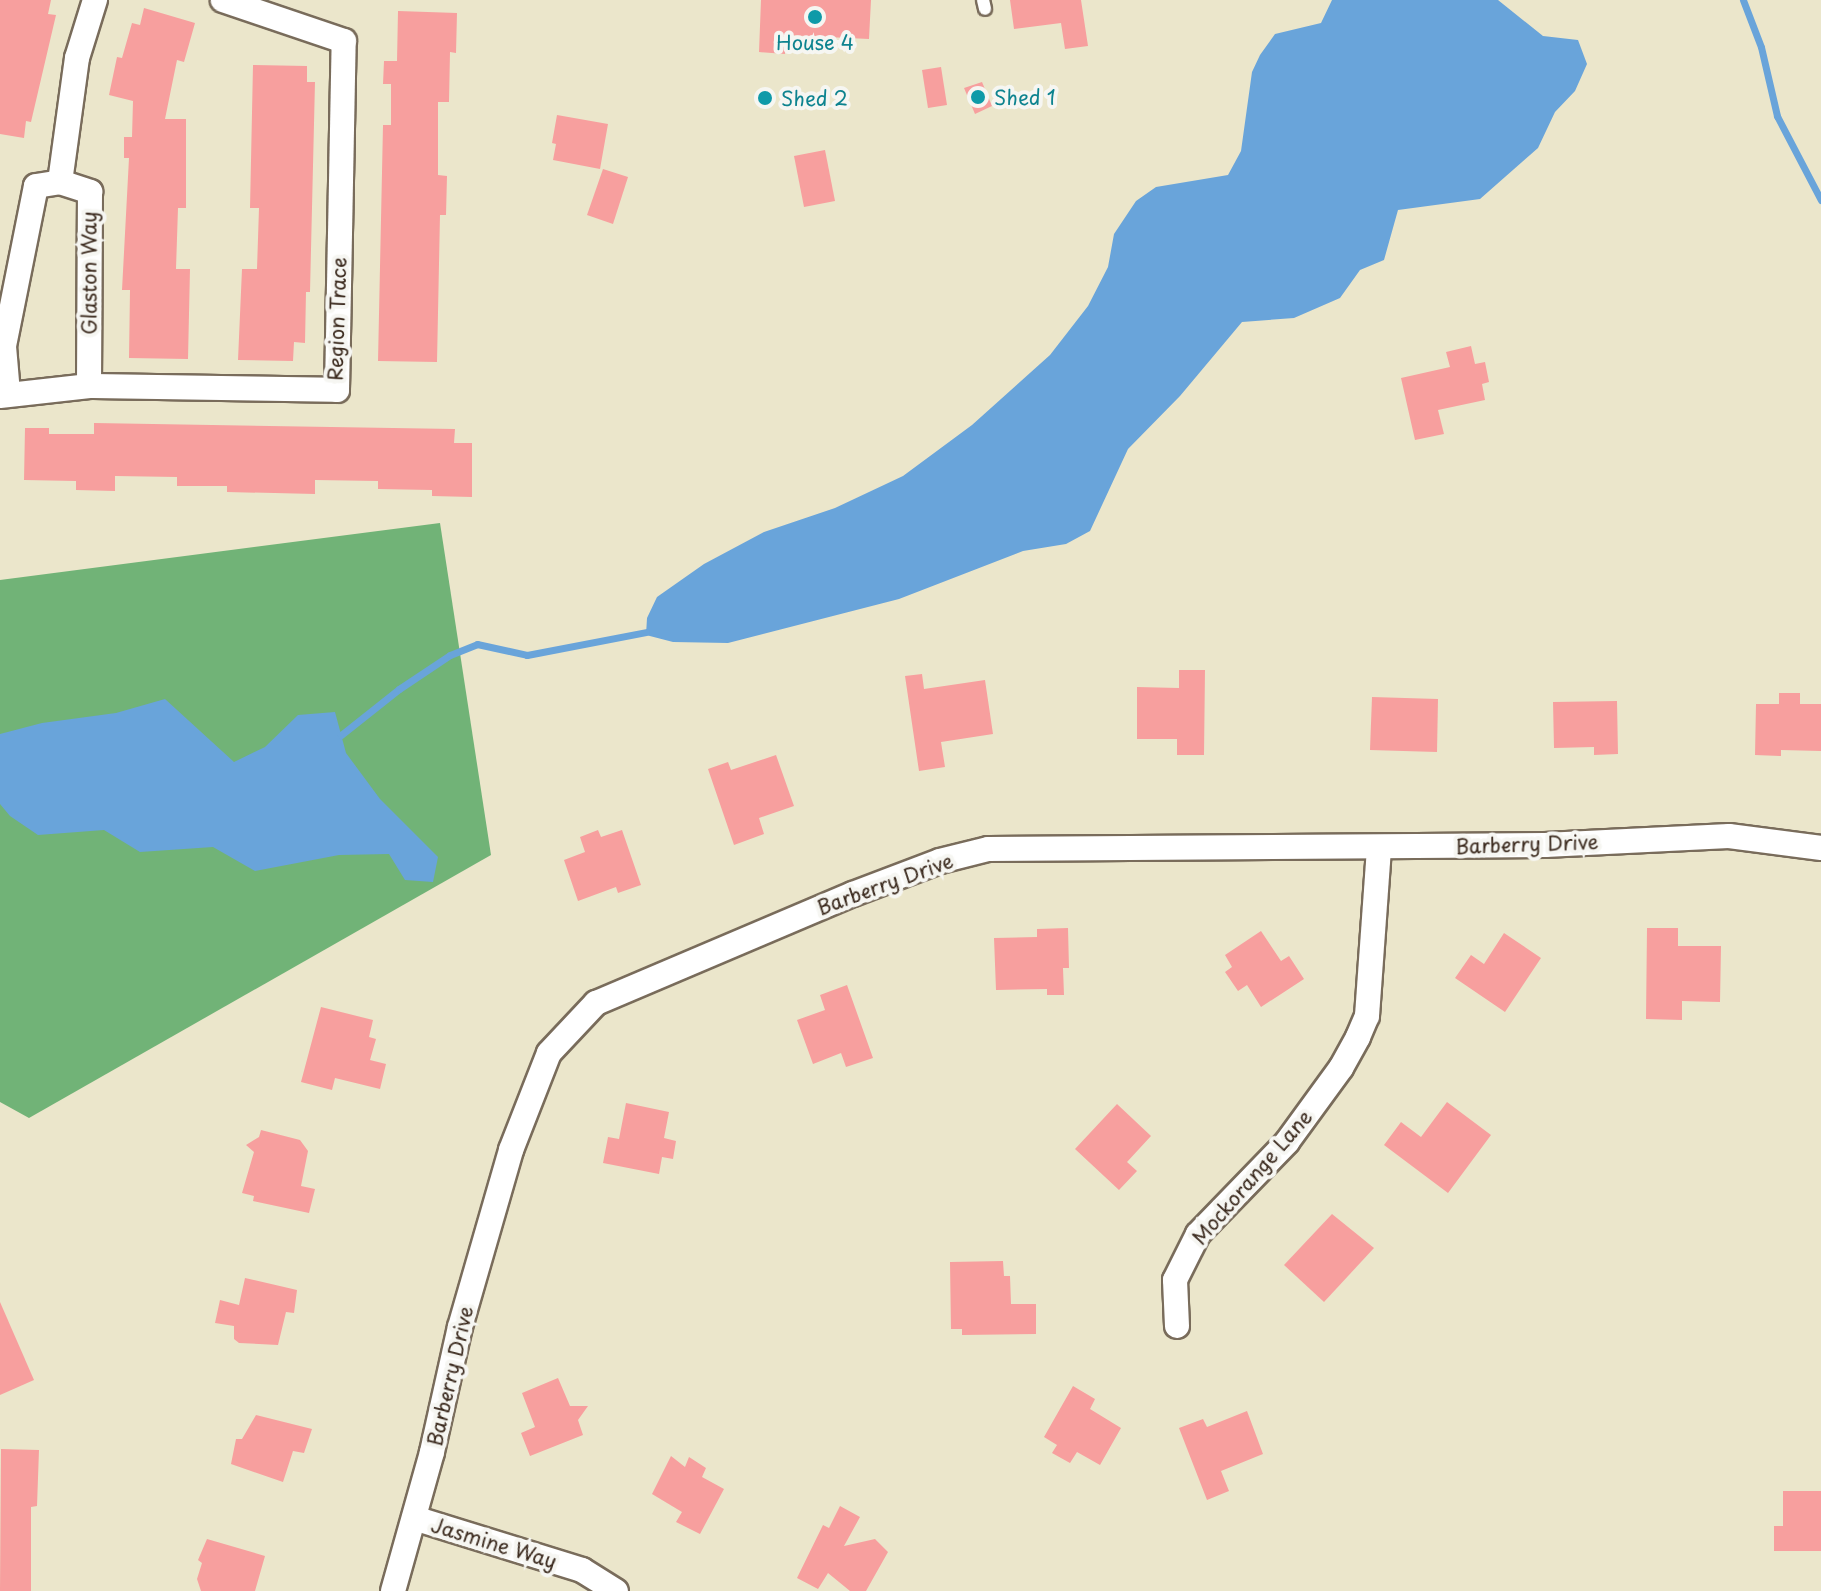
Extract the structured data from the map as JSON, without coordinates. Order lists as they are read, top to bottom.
{
  "streets": {
    "street": [
      "Glaston Way",
      "Region Trace",
      "Barberry Drive",
      "Mockorange Lane",
      "Jasmine Way"
    ]
  },
  "crossings": [
    ["Glaston Way", "Region Trace"],
    ["Barberry Drive", "Mockorange Lane"],
    ["Barberry Drive", "Jasmine Way"]
  ],
  "places": ["House 4", "Shed 1", "Shed 2"]
}
